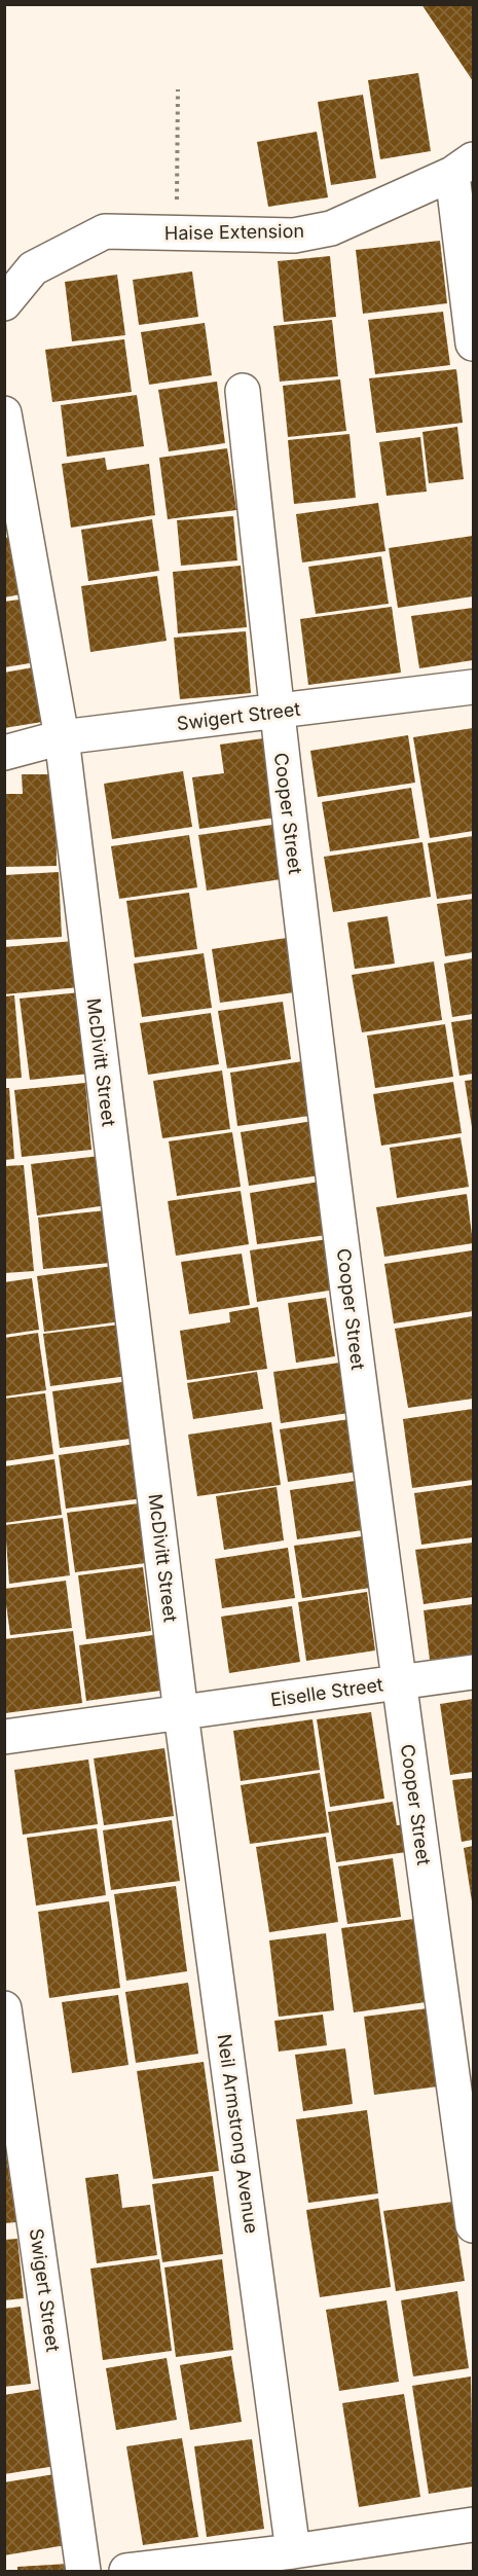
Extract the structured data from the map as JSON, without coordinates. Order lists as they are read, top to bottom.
{
  "streets": {
    "street": [
      "Haise Extension",
      "Swigert Street",
      "Cooper Street",
      "McDivitt Street",
      "Eiselle Street",
      "Neil Armstrong Avenue"
    ]
  },
  "crossings": [
    ["Swigert Street", "Cooper Street"],
    ["Swigert Street", "McDivitt Street"],
    ["Cooper Street", "Eiselle Street"],
    ["McDivitt Street", "Eiselle Street"],
    ["McDivitt Street", "Neil Armstrong Avenue"],
    ["Eiselle Street", "Neil Armstrong Avenue"]
  ]
}
